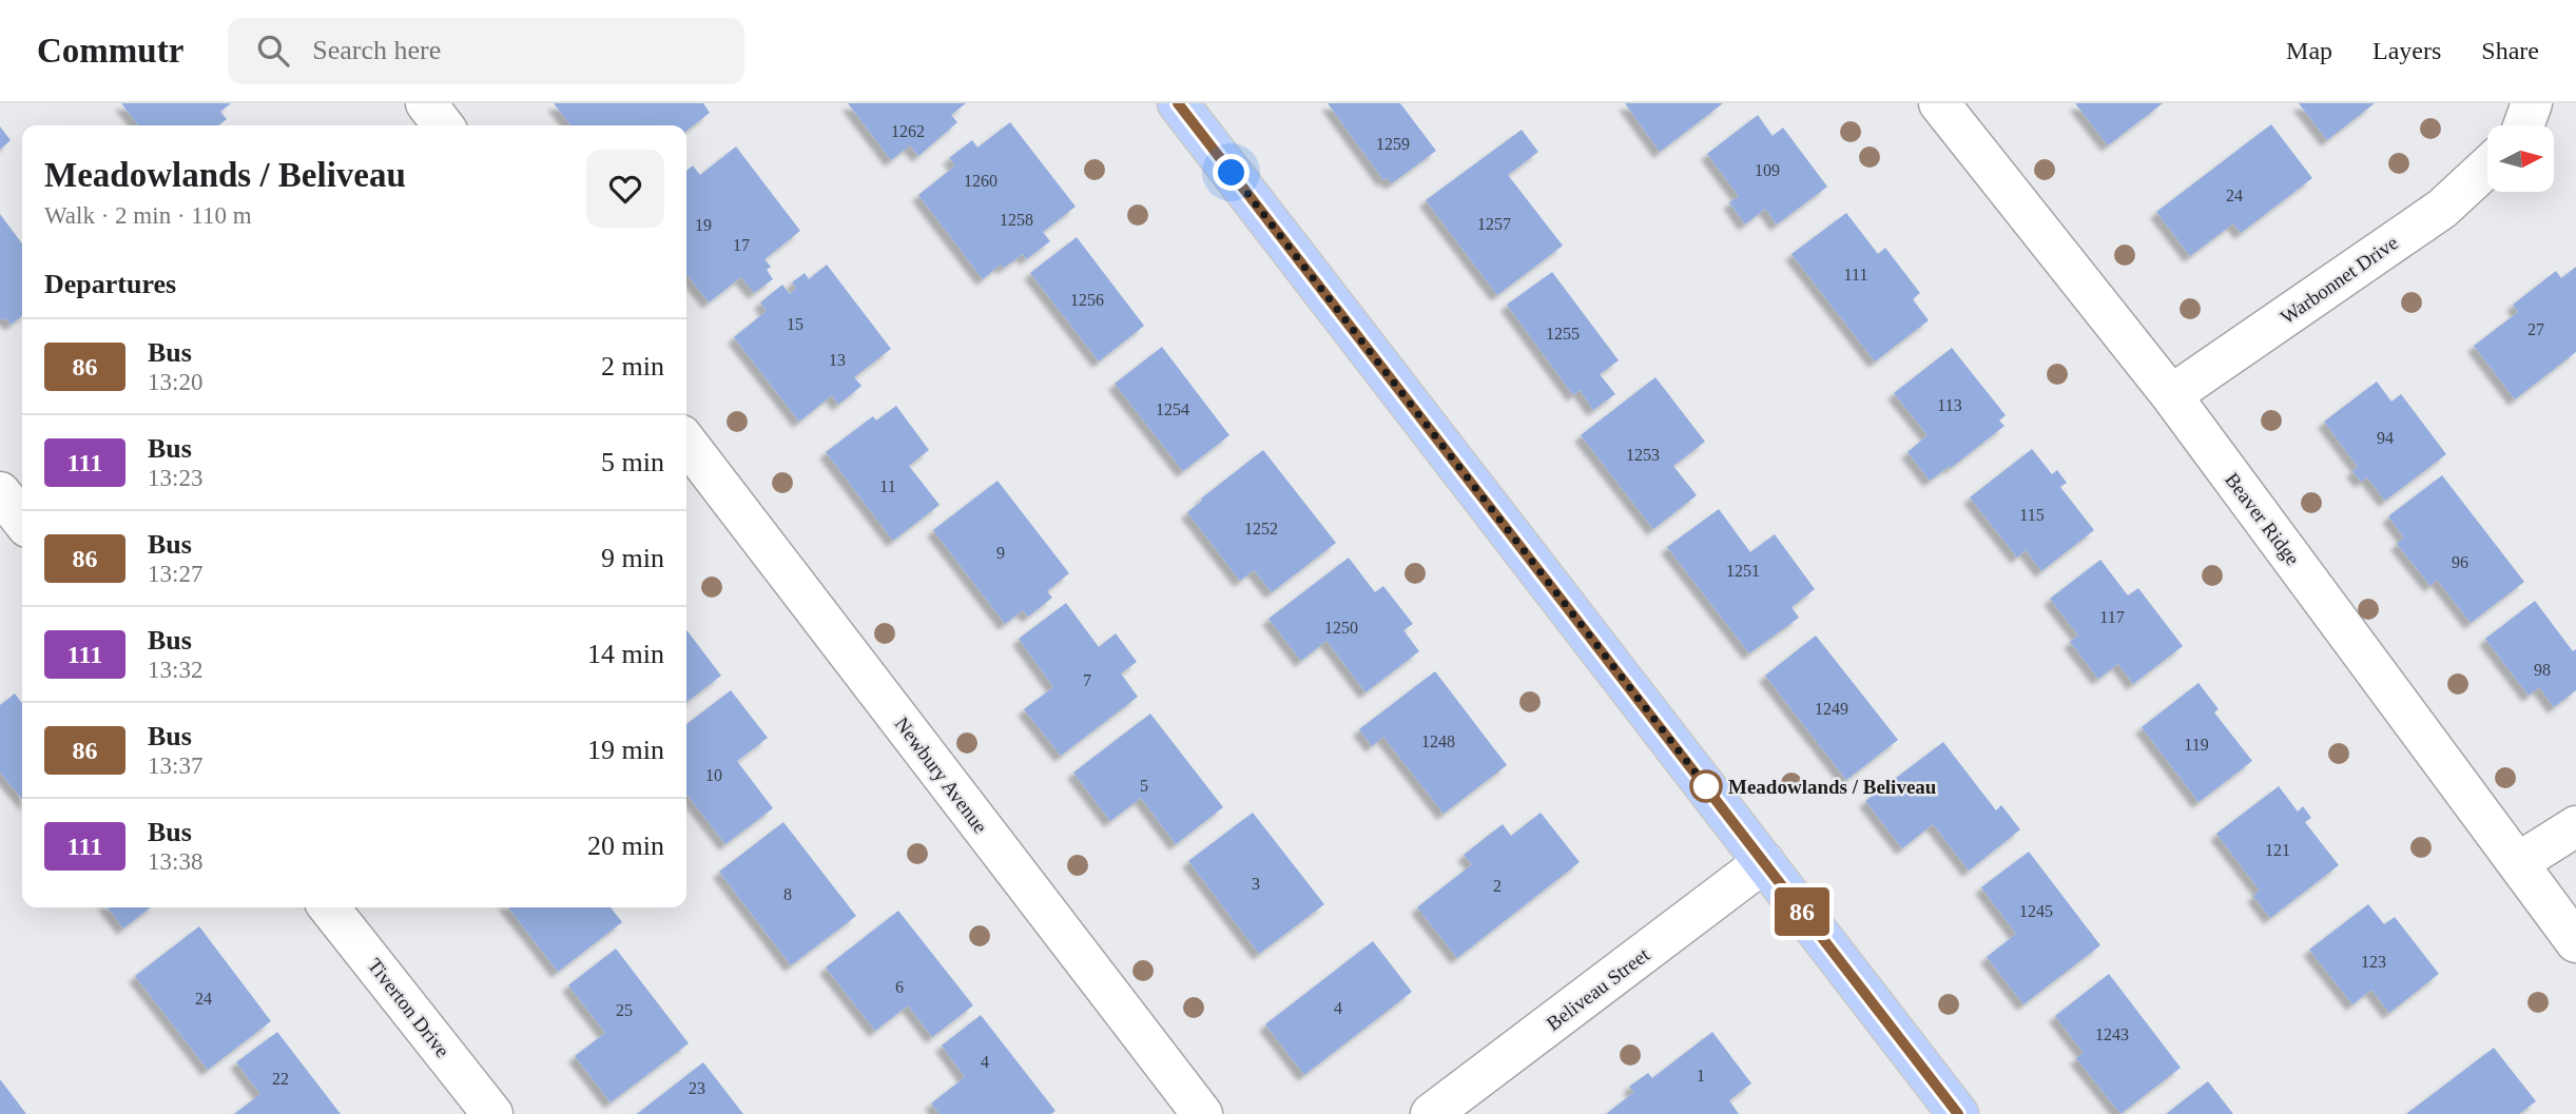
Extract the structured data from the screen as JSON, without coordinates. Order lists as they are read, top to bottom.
{
  "streets": {
    "street": [
      "Warbonnet Drive",
      "Beaver Ridge",
      "Newbury Avenue",
      "Beliveau Street",
      "Tiverton Drive"
    ]
  },
  "crossings": [
    ["Warbonnet Drive", "Beaver Ridge"]
  ],
  "places": ["Meadowlands / Beliveau"],
  "lines": ["bus line 86"],
  "house_numbers": [
    "1262",
    "1259",
    "109",
    "1260",
    "24",
    "1258",
    "1257",
    "19",
    "17",
    "111",
    "1256",
    "15",
    "27",
    "1255",
    "13",
    "113",
    "1254",
    "94",
    "1253",
    "11",
    "115",
    "1252",
    "9",
    "96",
    "1251",
    "117",
    "1250",
    "98",
    "7",
    "1249",
    "1248",
    "119",
    "10",
    "5",
    "121",
    "3",
    "2",
    "8",
    "1245",
    "123",
    "6",
    "24",
    "4",
    "25",
    "1243",
    "4",
    "1",
    "22",
    "23"
  ],
  "north": "right",
  "page": {
    "header": "Commutr",
    "search": "Search here",
    "nav": ["Map", "Layers", "Share"],
    "on_map": "86",
    "heading": [
      ["Meadowlands / Beliveau", "Walk · 2 min · 110 m"],
      "Departures"
    ],
    "list": [
      {
        "mark": "86",
        "name": "Bus",
        "note": "13:20",
        "value": "2 min"
      },
      {
        "mark": "111",
        "name": "Bus",
        "note": "13:23",
        "value": "5 min"
      },
      {
        "mark": "86",
        "name": "Bus",
        "note": "13:27",
        "value": "9 min"
      },
      {
        "mark": "111",
        "name": "Bus",
        "note": "13:32",
        "value": "14 min"
      },
      {
        "mark": "86",
        "name": "Bus",
        "note": "13:37",
        "value": "19 min"
      },
      {
        "mark": "111",
        "name": "Bus",
        "note": "13:38",
        "value": "20 min"
      }
    ]
  }
}
